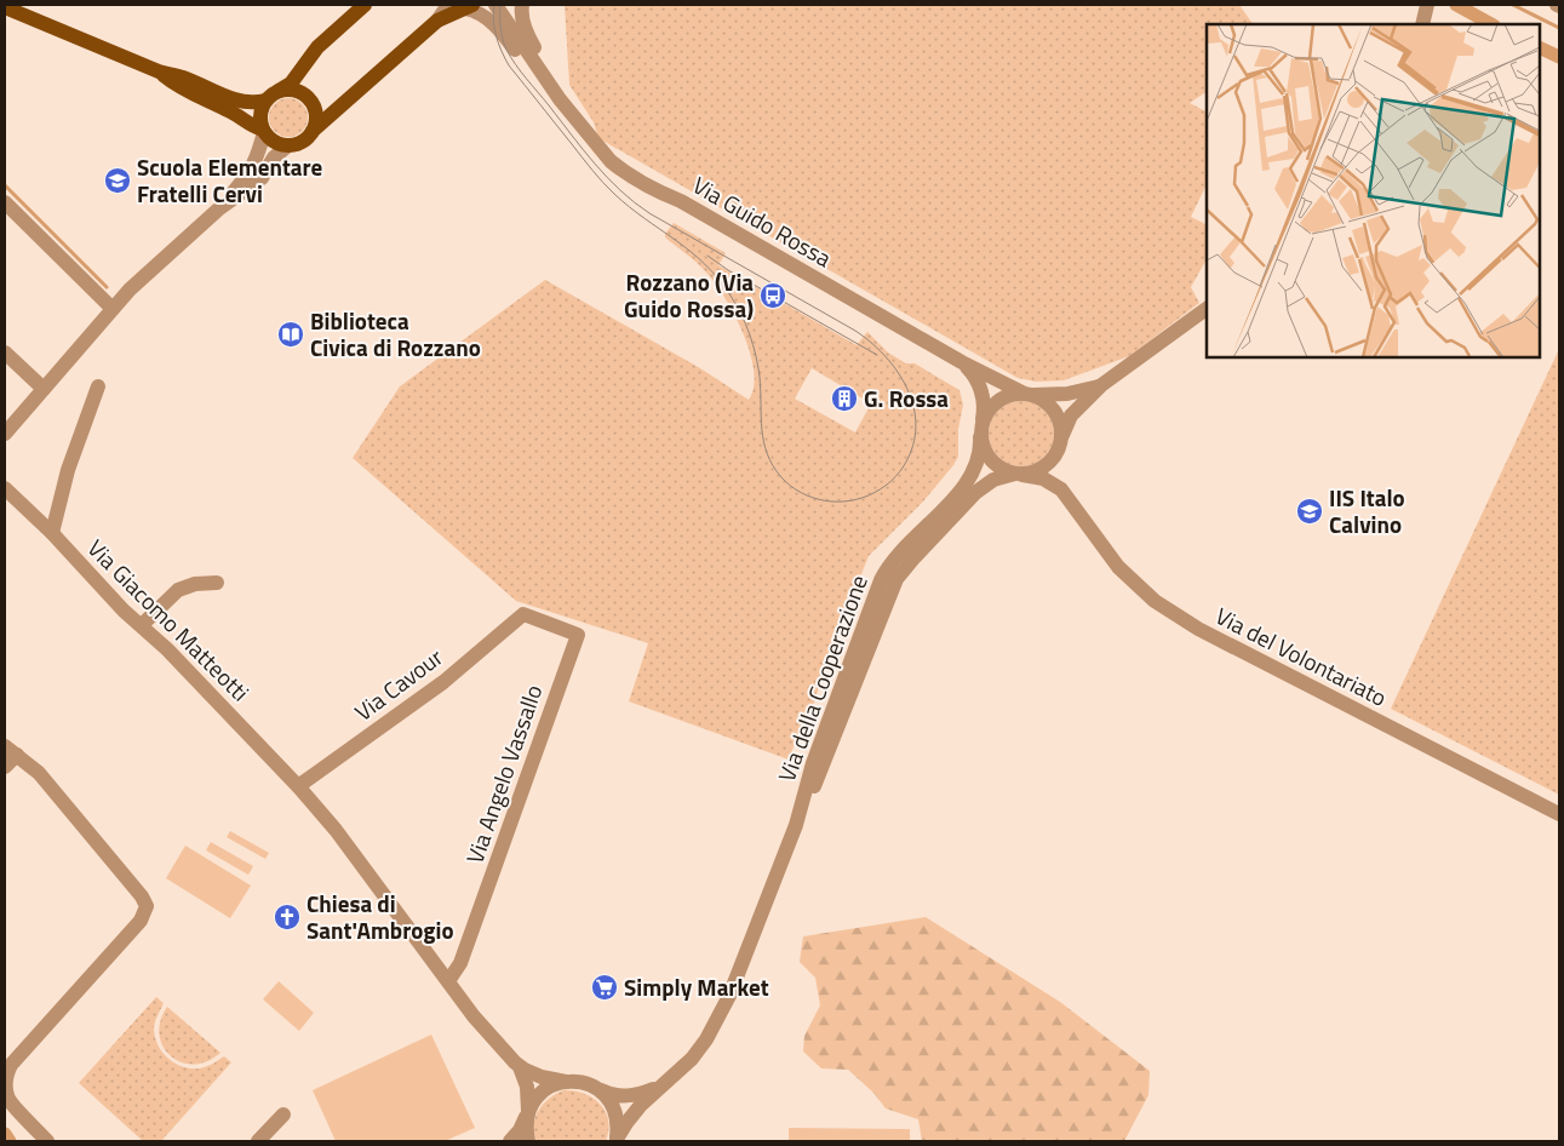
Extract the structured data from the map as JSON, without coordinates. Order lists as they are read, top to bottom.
{
  "streets": {
    "street": [
      "Via Guido Rossa",
      "Via Giacomo Matteotti",
      "Via del Volontariato",
      "Via della Cooperazione",
      "Via Cavour",
      "Via Angelo Vassallo"
    ]
  },
  "crossings": [
    ["Via Guido Rossa", "Via del Volontariato"],
    ["Via Guido Rossa", "Via della Cooperazione"],
    ["Via Giacomo Matteotti", "Via della Cooperazione"],
    ["Via Giacomo Matteotti", "Via Cavour"],
    ["Via Giacomo Matteotti", "Via Angelo Vassallo"],
    ["Via del Volontariato", "Via della Cooperazione"],
    ["Via Cavour", "Via Angelo Vassallo"]
  ],
  "places": {
    "school or university": ["Scuola Elementare Fratelli Cervi", "IIS Italo Calvino"],
    "bus stop": ["Rozzano (Via Guido Rossa)"],
    "library": ["Biblioteca Civica di Rozzano"],
    "building": ["G. Rossa"],
    "church": ["Chiesa di Sant'Ambrogio"],
    "supermarket": ["Simply Market"]
  }
}
